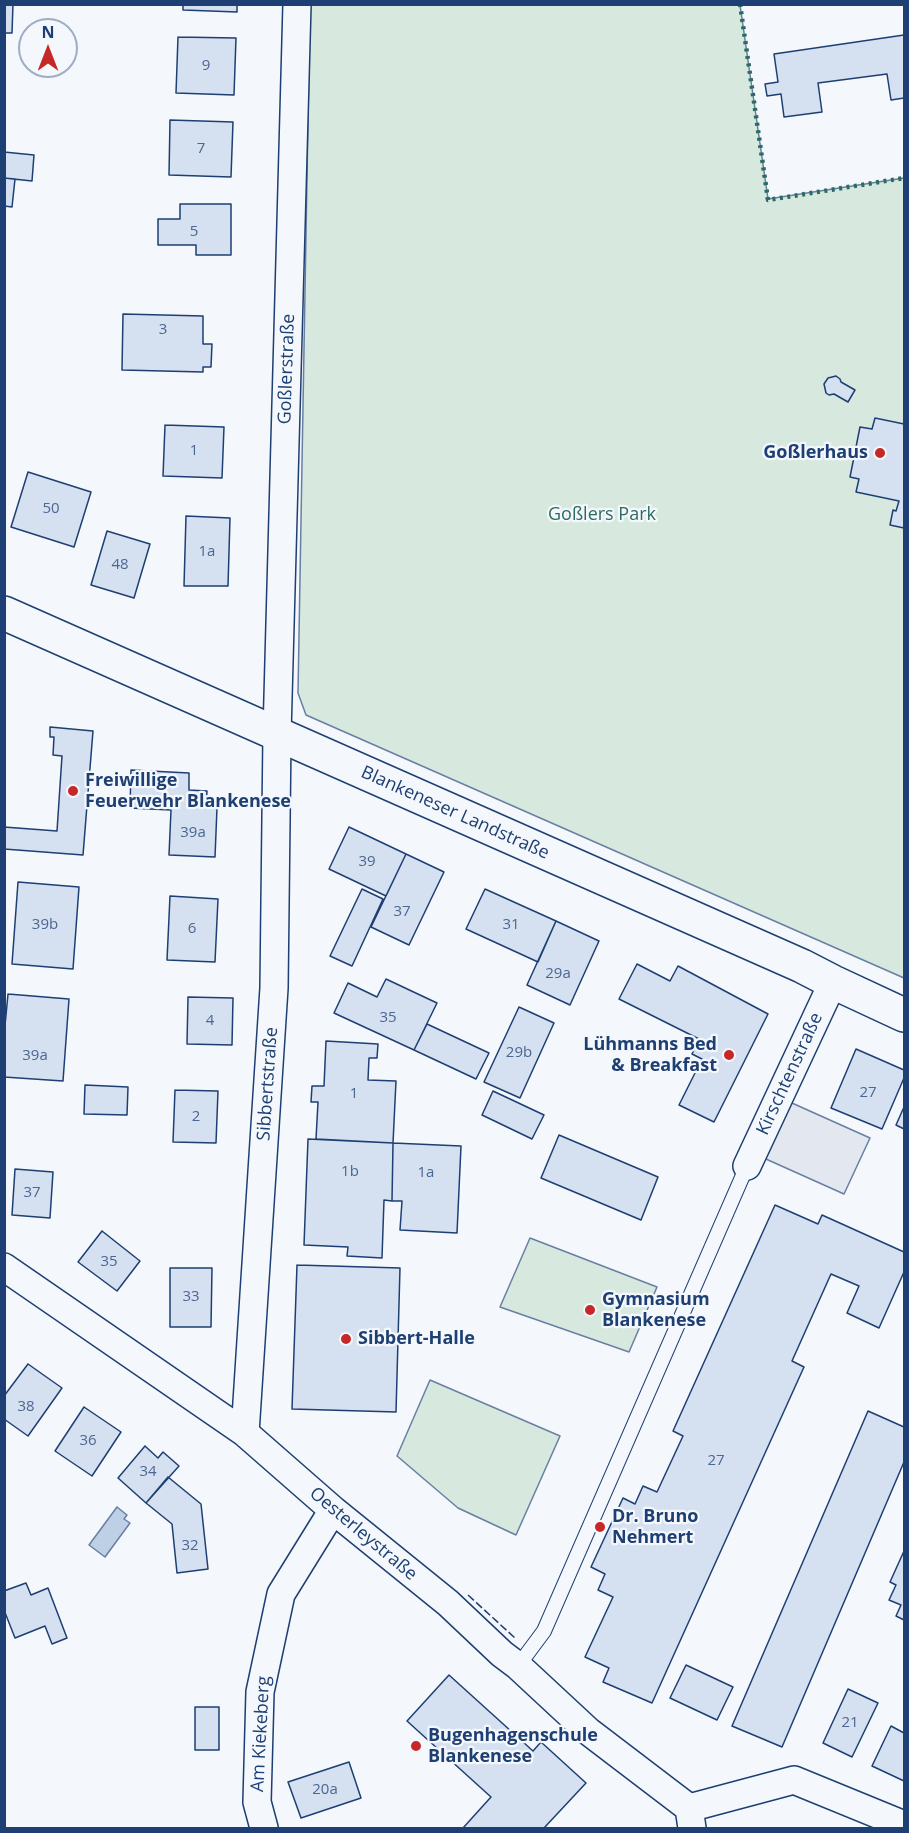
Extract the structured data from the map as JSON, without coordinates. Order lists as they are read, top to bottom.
{
  "streets": {
    "main road": ["Blankeneser Landstraße"],
    "street": [
      "Goßlerstraße",
      "Kirschtenstraße",
      "Sibbertstraße",
      "Oesterleystraße",
      "Am Kiekeberg"
    ]
  },
  "crossings": [
    ["Goßlerstraße", "Blankeneser Landstraße"],
    ["Goßlerstraße", "Sibbertstraße"],
    ["Blankeneser Landstraße", "Kirschtenstraße"],
    ["Blankeneser Landstraße", "Sibbertstraße"],
    ["Sibbertstraße", "Oesterleystraße"],
    ["Oesterleystraße", "Am Kiekeberg"]
  ],
  "parks": ["Goßlers Park"],
  "places": [
    "Goßlerhaus",
    "Freiwillige Feuerwehr Blankenese",
    "Lühmanns Bed & Breakfast",
    "Gymnasium Blankenese",
    "Sibbert-Halle",
    "Dr. Bruno Nehmert",
    "Bugenhagenschule Blankenese"
  ],
  "house_numbers": [
    "9",
    "7",
    "5",
    "3",
    "1",
    "50",
    "1a",
    "48",
    "39a",
    "39",
    "37",
    "39b",
    "31",
    "6",
    "29a",
    "35",
    "4",
    "29b",
    "39a",
    "27",
    "1",
    "2",
    "1b",
    "1a",
    "37",
    "35",
    "33",
    "38",
    "36",
    "27",
    "34",
    "32",
    "21",
    "20a"
  ],
  "north": "top"
}
